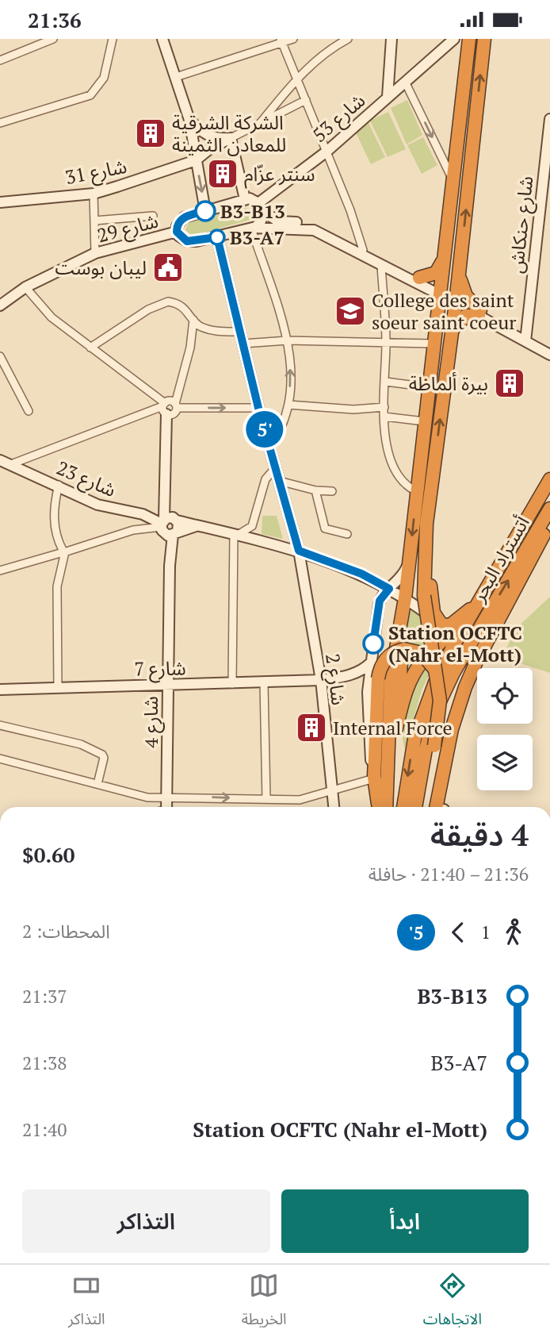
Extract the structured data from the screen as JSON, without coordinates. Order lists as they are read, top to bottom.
{
  "streets": {
    "highway": ["أتستراد البحر"],
    "street": [
      "شارع 53",
      "شارع 31",
      "شارع حنكاش",
      "شارع 29",
      "شارع 23",
      "شارع 7",
      "شارع 2",
      "شارع 4"
    ]
  },
  "crossings": [
    ["شارع 23", "شارع 2"],
    ["شارع 23", "شارع 4"],
    ["شارع 7", "شارع 2"],
    ["شارع 7", "شارع 4"]
  ],
  "places": {
    "building": [
      "الشركة الشرقية للمعادن الثمينة",
      "سنتر عزّام",
      "بيرة ألماظة",
      "Internal Force"
    ],
    "other": ["B3-B13", "B3-A7", "Station OCFTC (Nahr el-Mott)"],
    "public building": ["ليبان بوست"],
    "school or university": ["College des saint soeur saint coeur"]
  },
  "lines": ["bus line 5'"],
  "page": {
    "status": "21:36",
    "on_map": "5'",
    "heading": ["4 دقيقة", "21:36 – 21:40 · حافلة", "$0.60"],
    "legs": ["1", "5'", "المحطات: 2"],
    "list": [
      {
        "name": "B3-B13",
        "value": "21:37"
      },
      {
        "name": "B3-A7",
        "value": "21:38"
      },
      {
        "name": "Station OCFTC (Nahr el-Mott)",
        "value": "21:40"
      }
    ],
    "buttons": ["ابدأ", "التذاكر"],
    "tabs": ["الاتجاهات", "الخريطة", "التذاكر"]
  }
}
